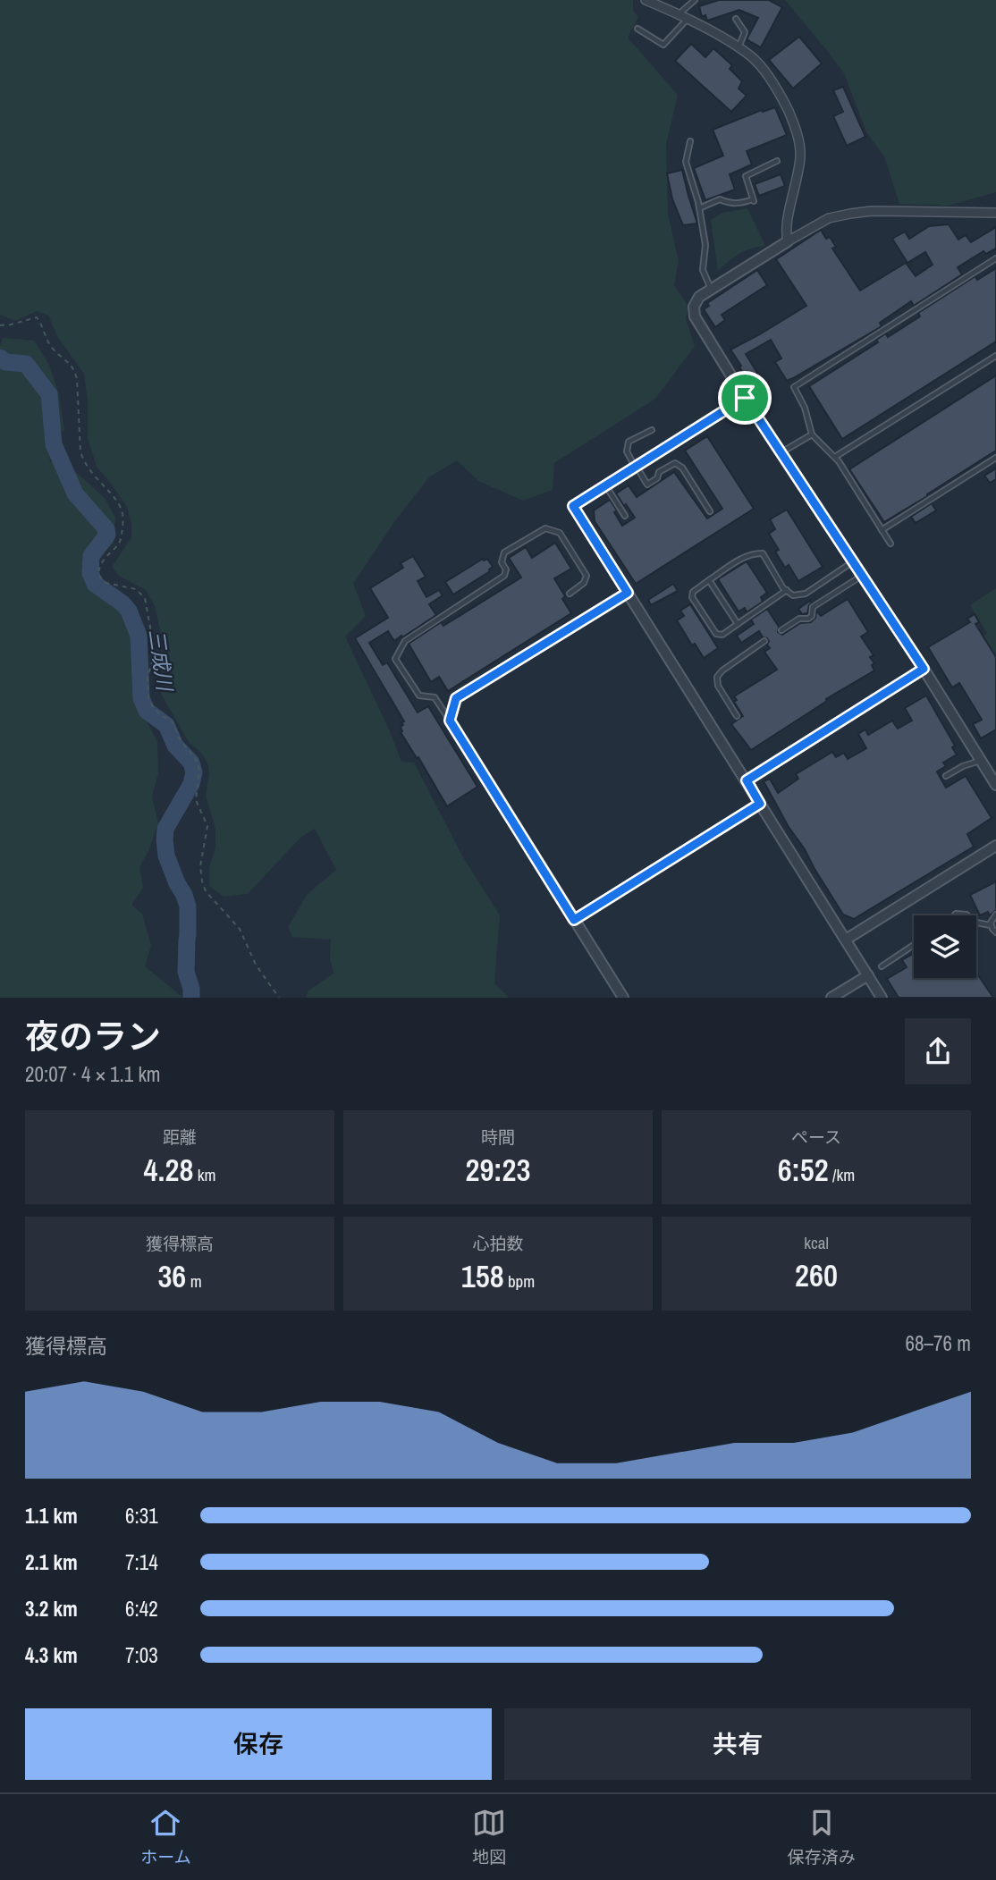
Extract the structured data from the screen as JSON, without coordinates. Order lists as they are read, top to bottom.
{
  "water": ["三成川"],
  "page": {
    "heading": ["夜のラン", "20:07 · 4 × 1.1 km"],
    "stats": [
      ["距離", "4.28 km"],
      ["時間", "29:23"],
      ["ペース", "6:52 /km"],
      ["獲得標高", "36 m"],
      ["心拍数", "158 bpm"],
      ["kcal", "260"]
    ],
    "chart": ["獲得標高", "68–76 m"],
    "list": [
      {
        "name": "1.1 km",
        "note": "6:31"
      },
      {
        "name": "2.1 km",
        "note": "7:14"
      },
      {
        "name": "3.2 km",
        "note": "6:42"
      },
      {
        "name": "4.3 km",
        "note": "7:03"
      }
    ],
    "buttons": ["保存", "共有"],
    "tabs": ["ホーム", "地図", "保存済み"]
  }
}
